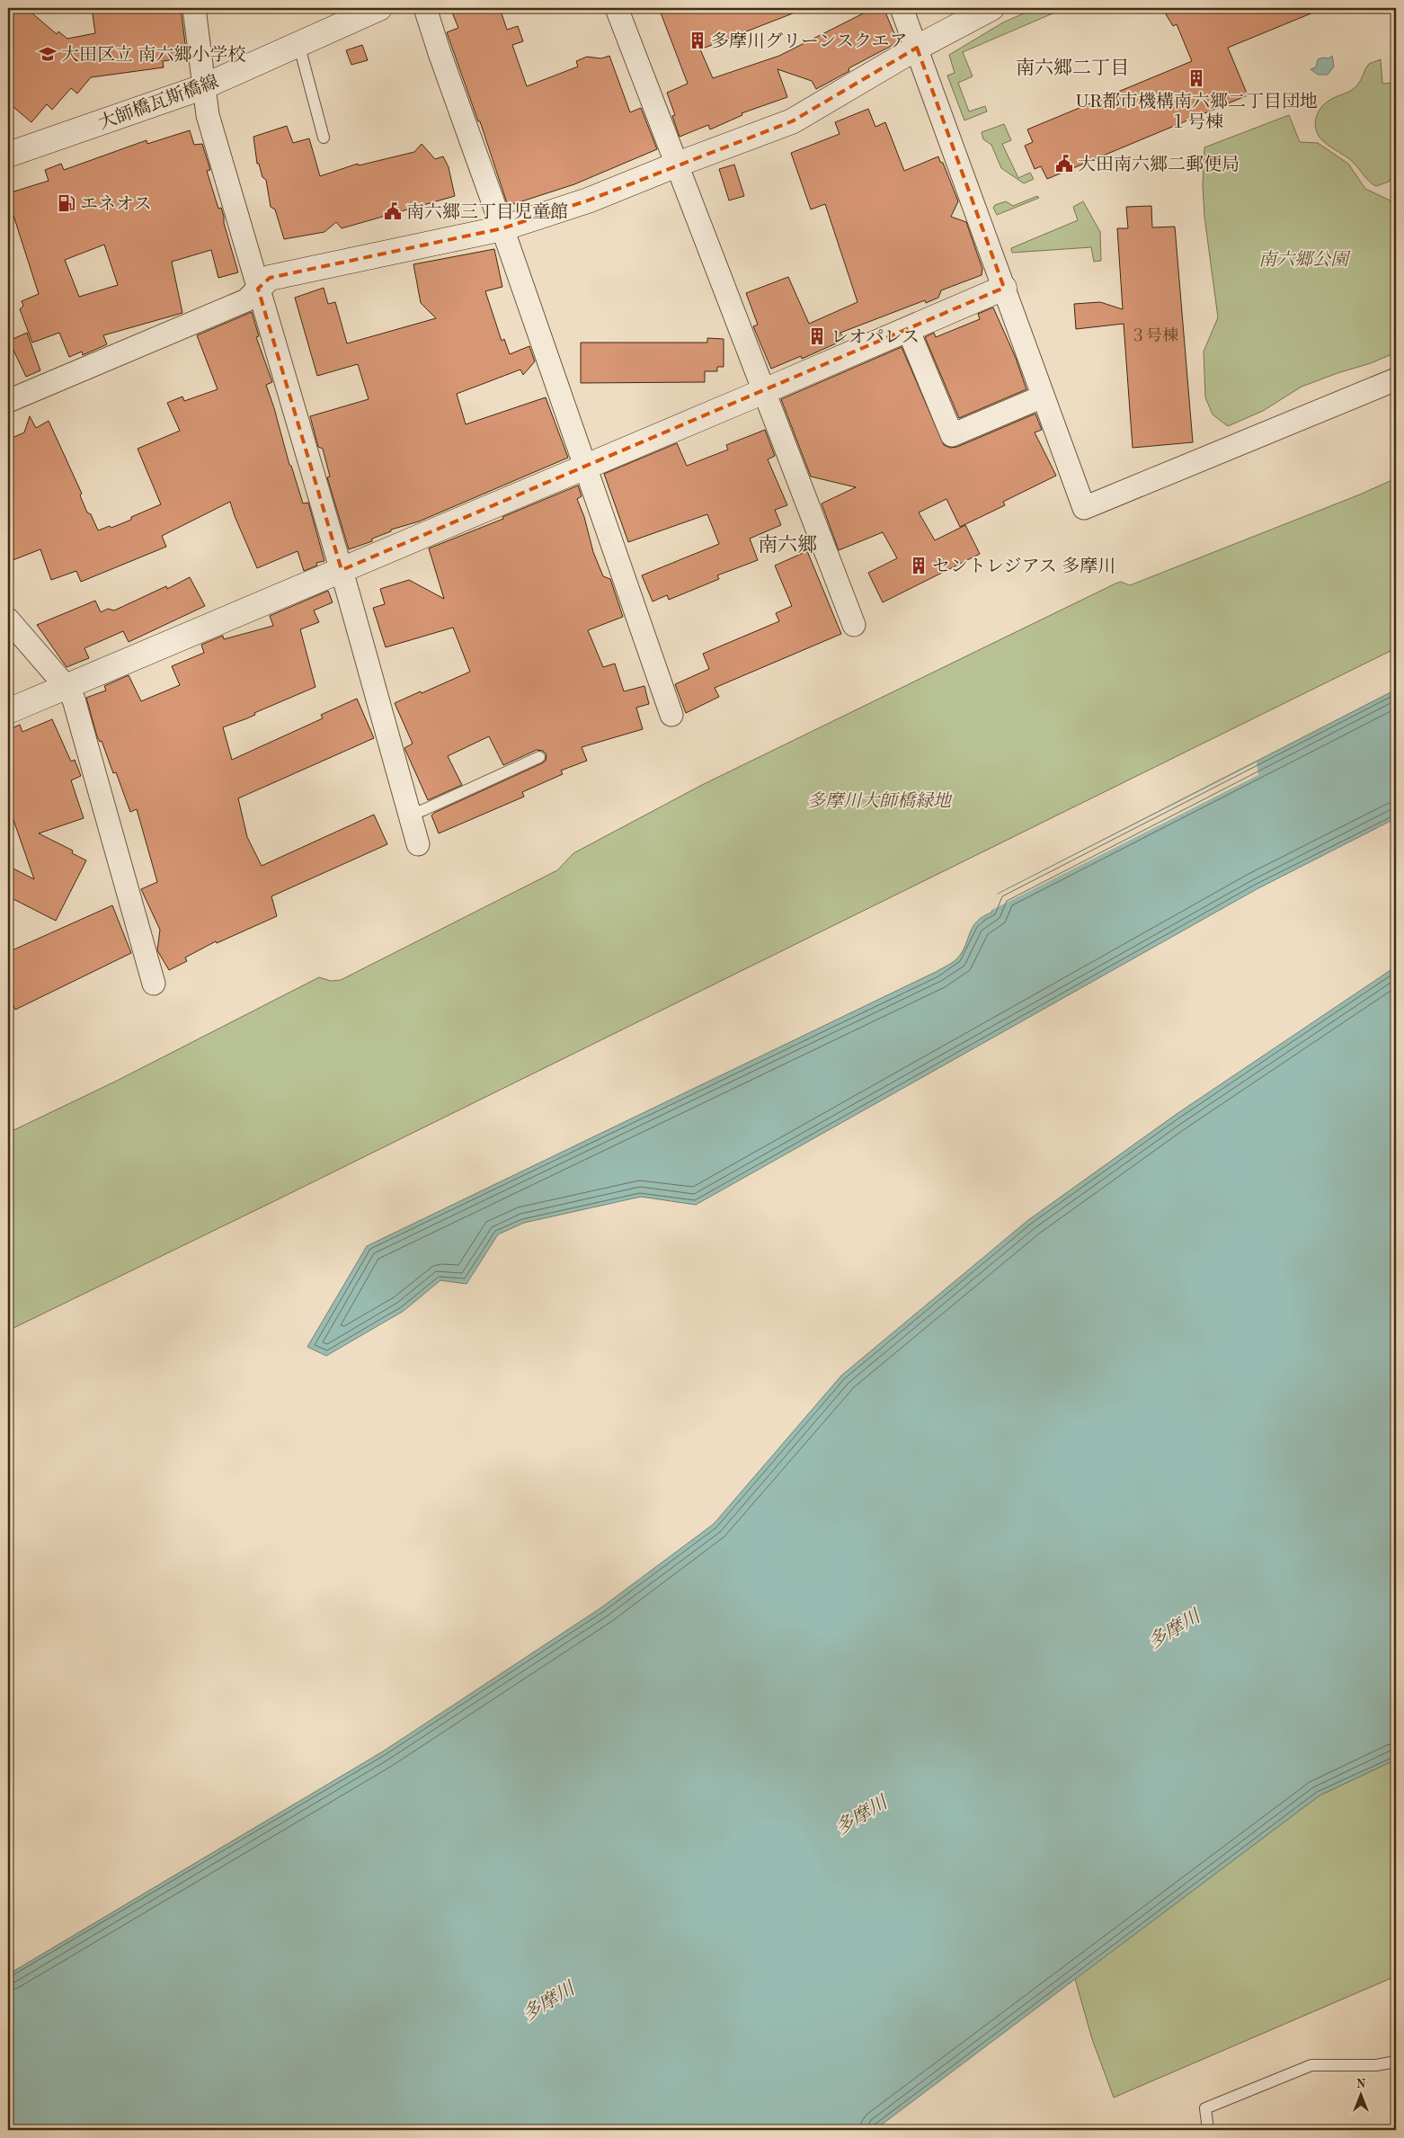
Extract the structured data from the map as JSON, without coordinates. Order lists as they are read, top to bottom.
{
  "streets": {
    "street": ["大師橋瓦斯橋線"]
  },
  "districts": ["南六郷二丁目", "南六郷"],
  "water": ["多摩川"],
  "parks": ["南六郷公園", "多摩川大師橋緑地"],
  "places": {
    "building": [
      "多摩川グリーンスクエア",
      "UR都市機構南六郷二丁目団地 １号棟",
      "レオパレス",
      "セントレジアス 多摩川"
    ],
    "school or university": ["大田区立 南六郷小学校"],
    "public building": ["大田南六郷二郵便局", "南六郷三丁目児童館"],
    "fuel station": ["エネオス"]
  },
  "house_numbers": ["３号棟"],
  "north": "top"
}
